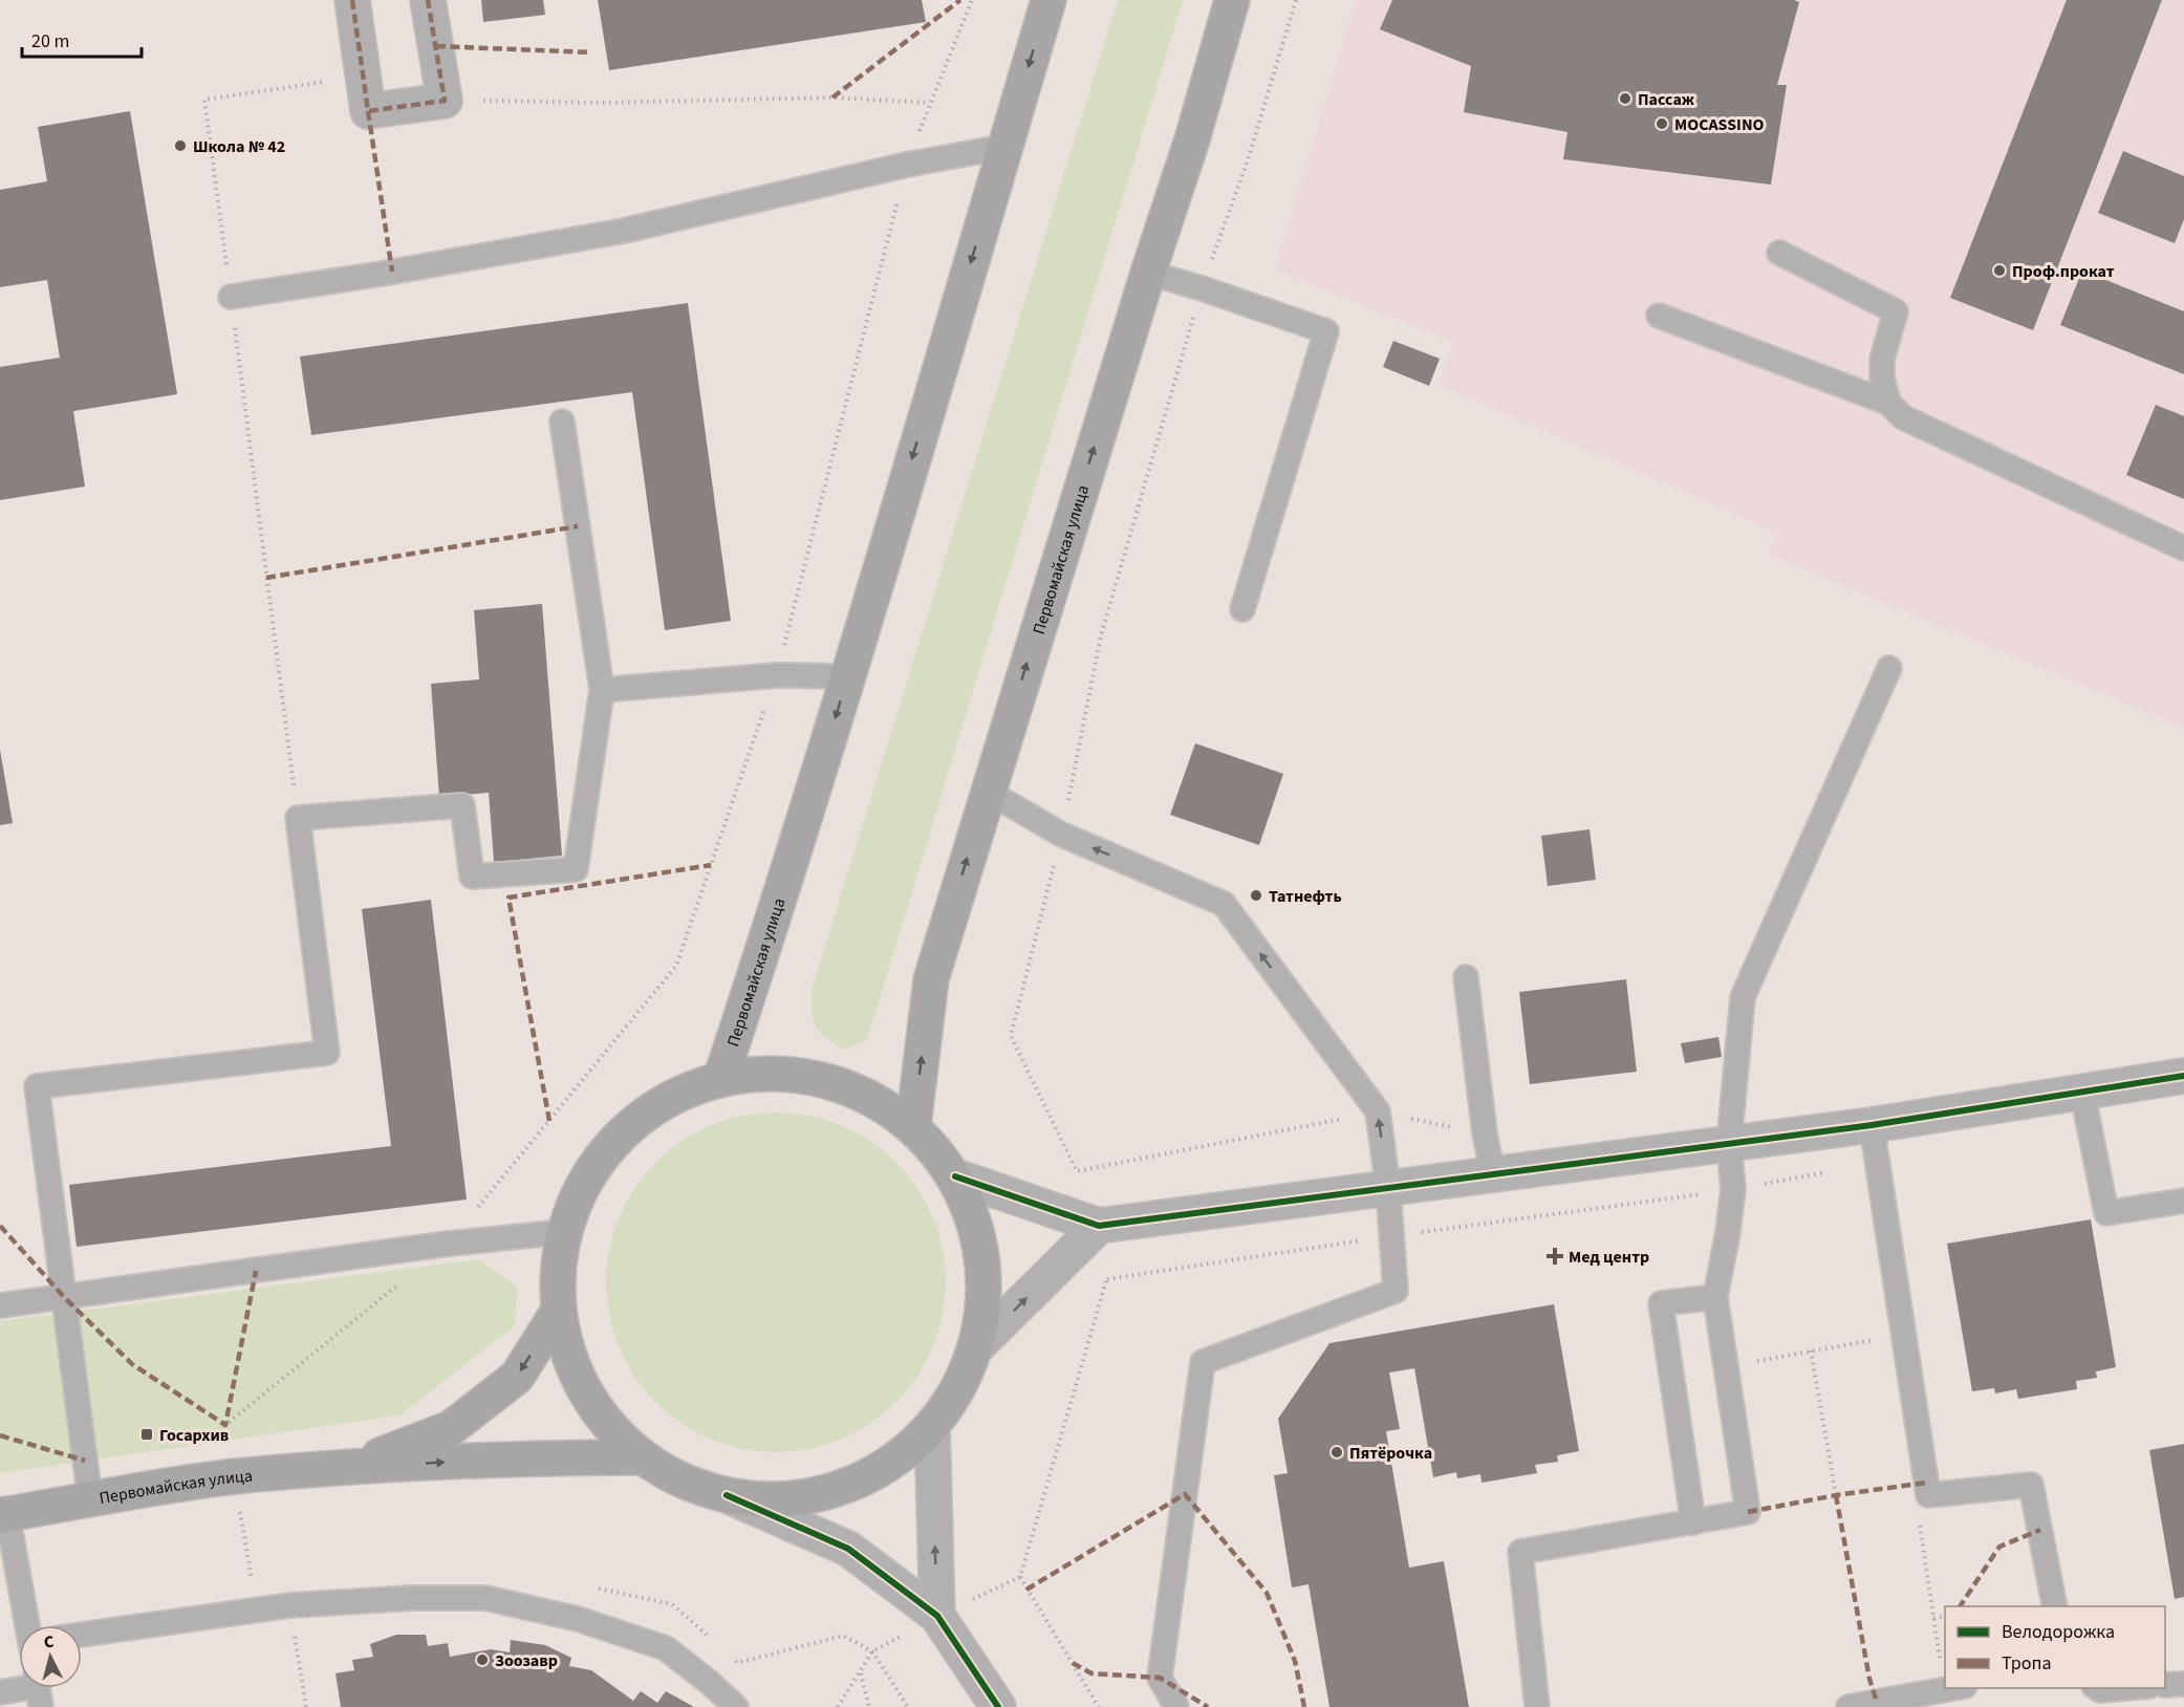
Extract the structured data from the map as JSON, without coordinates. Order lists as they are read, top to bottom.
{
  "streets": {
    "main road": ["Первомайская улица"]
  },
  "places": {
    "other": [
      "Пассаж",
      "MOCASSINO",
      "Школа № 42",
      "Проф.прокат",
      "Татнефть",
      "Пятёрочка",
      "Зоозавр"
    ],
    "health": ["Мед центр"],
    "transit": ["Госархив"]
  },
  "legend": ["Велодорожка", "Тропа"],
  "scale_bar": "20 m",
  "north": "top"
}
